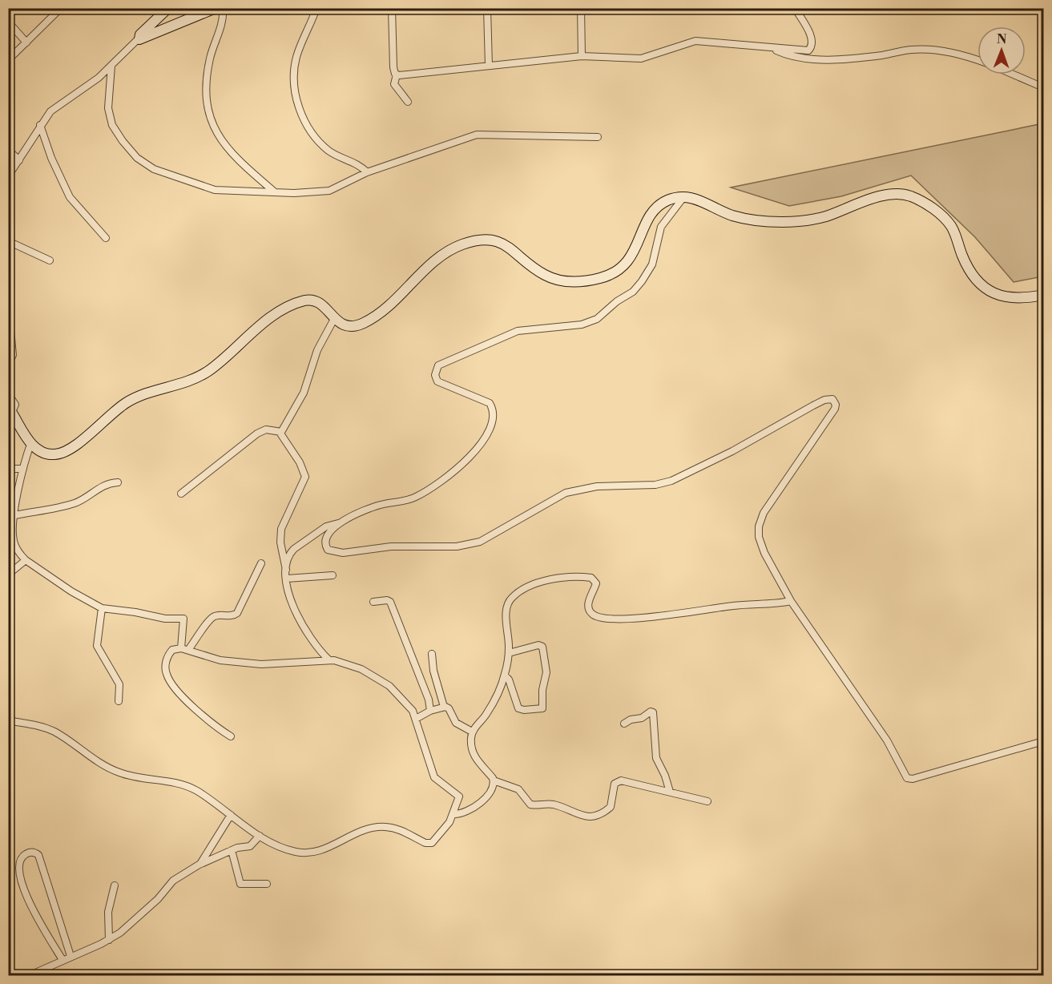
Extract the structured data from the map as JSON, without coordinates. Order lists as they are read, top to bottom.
{
  "north": "top"
}
